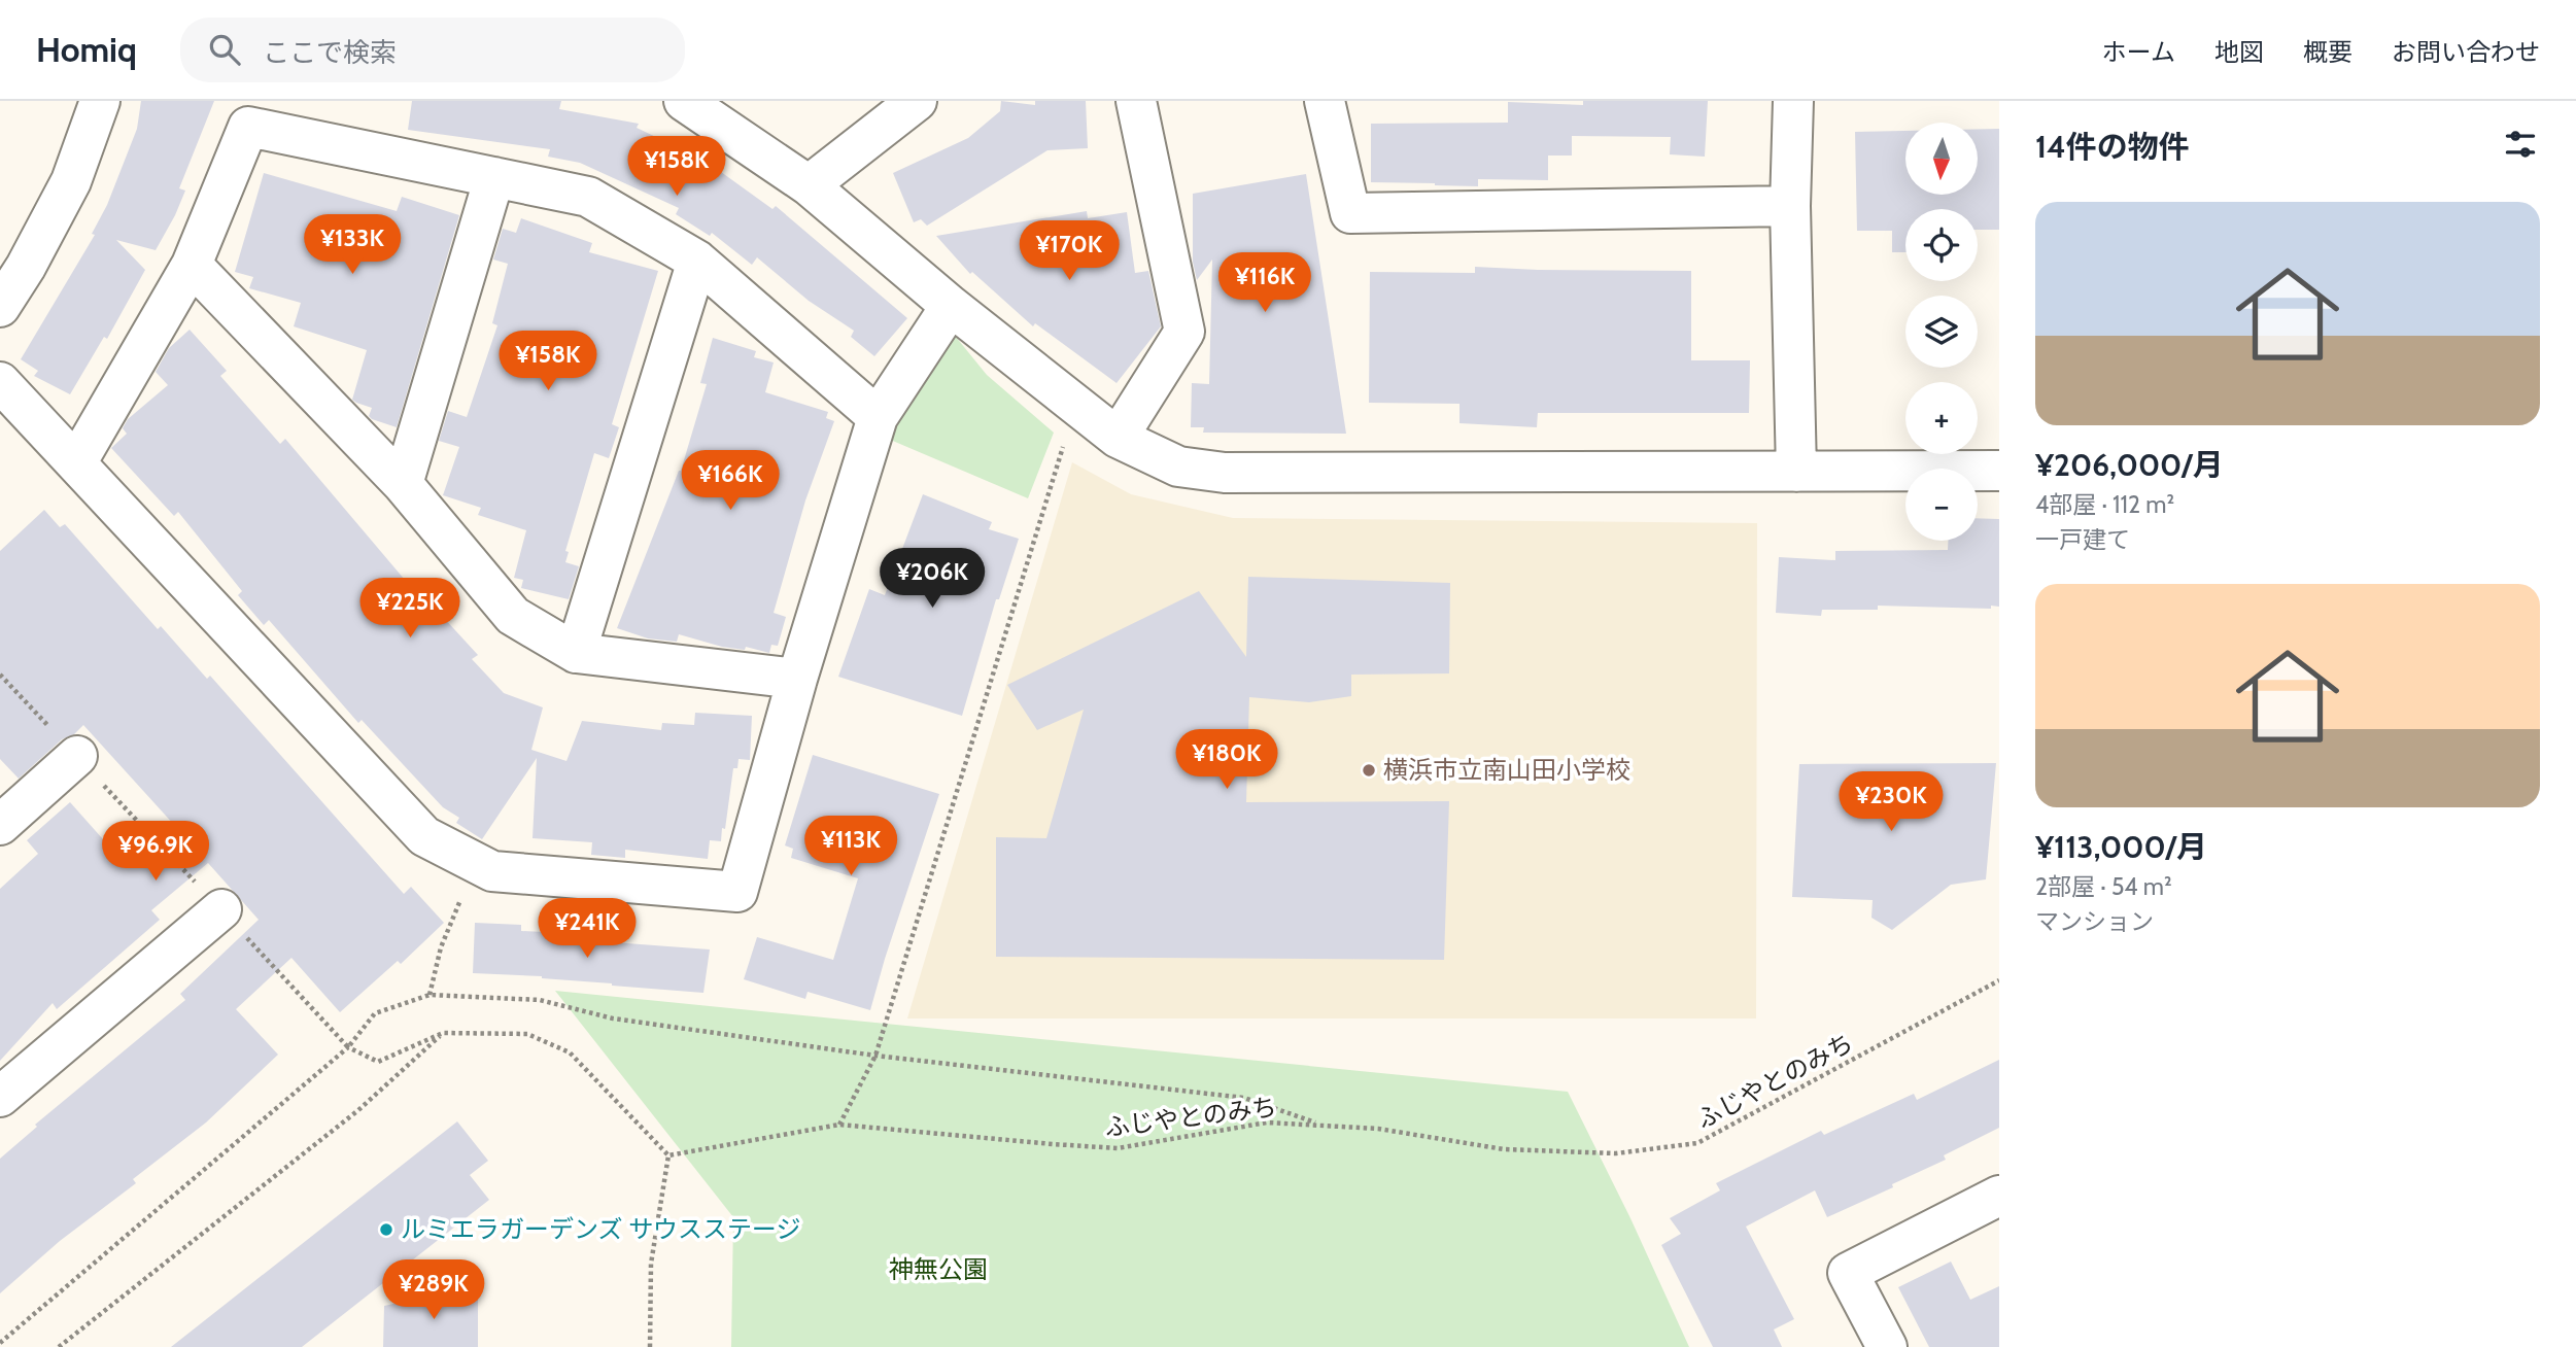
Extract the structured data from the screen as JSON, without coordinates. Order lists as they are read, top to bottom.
{
  "streets": {
    "path": ["ふじやとのみち"]
  },
  "parks": ["神無公園"],
  "places": ["横浜市立南山田小学校", "ルミエラガーデンズ サウスステージ"],
  "north": "bottom",
  "page": {
    "header": "Homiq",
    "search": "ここで検索",
    "nav": [
      "ホーム",
      "地図",
      "概要",
      "お問い合わせ"
    ],
    "heading": "14件の物件",
    "map_buttons": ["+", "−"],
    "price": [
      "¥158K",
      "¥133K",
      "¥170K",
      "¥116K",
      "¥158K",
      "¥166K",
      "¥206K",
      "¥225K",
      "¥180K",
      "¥230K",
      "¥113K",
      "¥96.9K",
      "¥241K",
      "¥289K"
    ],
    "list": [
      {
        "name": "¥206,000/月",
        "note": "4部屋 · 112 m² · 一戸建て"
      },
      {
        "name": "¥113,000/月",
        "note": "2部屋 · 54 m² · マンション"
      }
    ]
  }
}
